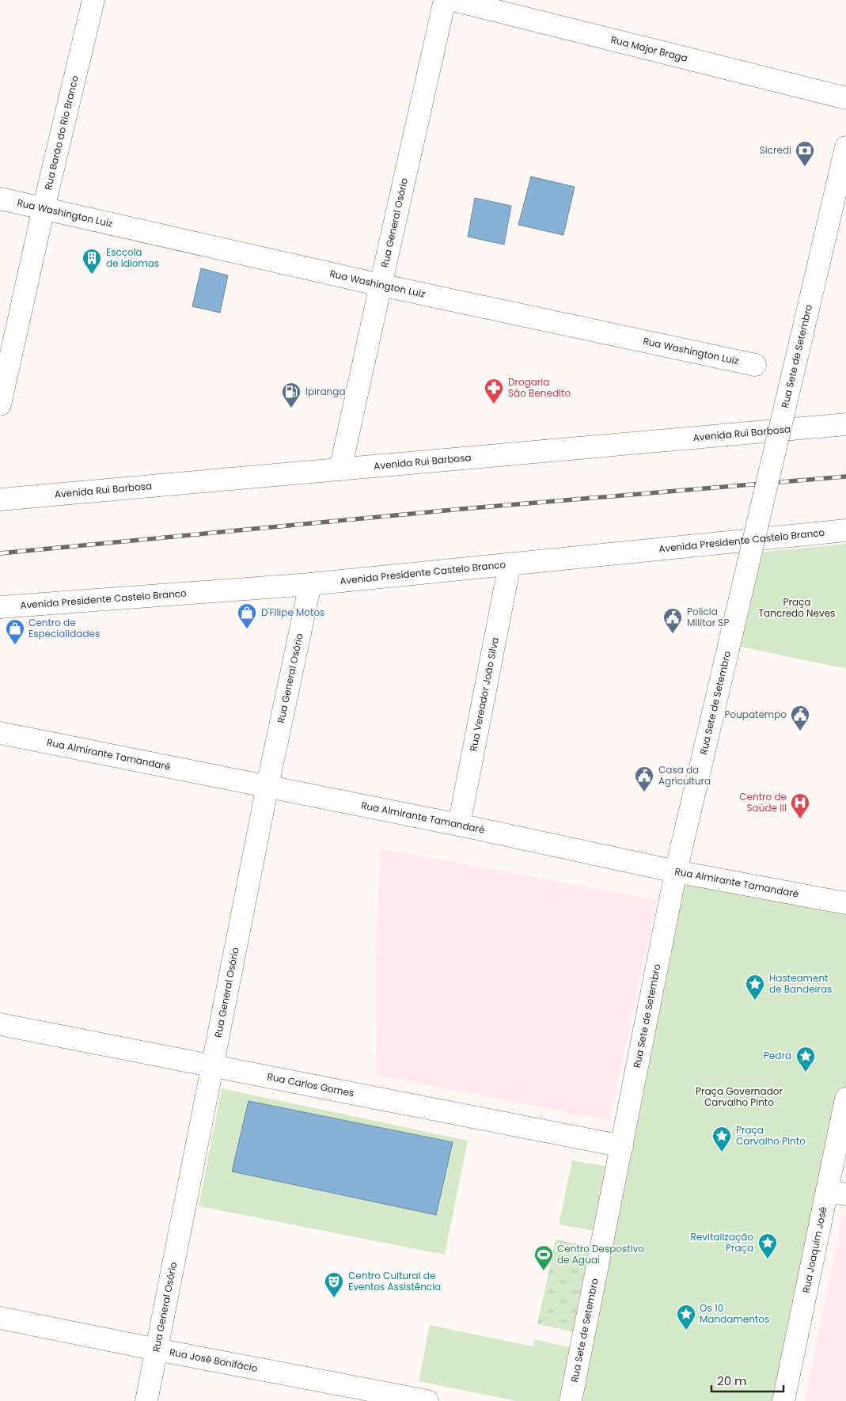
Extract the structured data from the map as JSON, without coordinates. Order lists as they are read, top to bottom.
{
  "streets": {
    "street": [
      "Rua Major Braga",
      "Rua Barão do Rio Branco",
      "Rua Washington Luiz",
      "Rua General Osório",
      "Rua Sete de Setembro",
      "Avenida Rui Barbosa",
      "Avenida Presidente Castelo Branco",
      "Rua Vereador João Silva",
      "Rua Almirante Tamandaré",
      "Rua Carlos Gomes",
      "Rua Joaquim José",
      "Rua José Bonifácio"
    ]
  },
  "crossings": [
    ["Rua Barão do Rio Branco", "Rua Washington Luiz"],
    ["Rua Washington Luiz", "Rua General Osório"],
    ["Rua General Osório", "Avenida Rui Barbosa"],
    ["Rua General Osório", "Avenida Presidente Castelo Branco"],
    ["Rua General Osório", "Rua Almirante Tamandaré"],
    ["Rua General Osório", "Rua Carlos Gomes"],
    ["Rua General Osório", "Rua José Bonifácio"],
    ["Rua Sete de Setembro", "Rua Almirante Tamandaré"],
    ["Rua Sete de Setembro", "Rua Carlos Gomes"],
    ["Avenida Presidente Castelo Branco", "Rua Vereador João Silva"],
    ["Rua Vereador João Silva", "Rua Almirante Tamandaré"]
  ],
  "parks": ["Praça Tancredo Neves", "Praça Governador Carvalho Pinto"],
  "places": {
    "bank": ["Sicredi"],
    "building": ["Esccola de Idiomas"],
    "pharmacy": ["Drogaria São Benedito"],
    "fuel station": ["Ipiranga"],
    "shop": ["D'Filipe Motos", "Centro de Especialidades"],
    "public building": ["Polícia Militar SP", "Poupatempo", "Casa da Agricultura"],
    "hospital": ["Centro de Saúde III"],
    "place": [
      "Hasteament de Bandeiras",
      "Pedra",
      "Praça Carvalho Pinto",
      "Revitalização Praça",
      "Os 10 Mandamentos"
    ],
    "sports": ["Centro Despostivo de Aguaí"],
    "theatre": ["Centro Cultural de Eventos Assistência"]
  },
  "scale_bar": "20 m"
}
